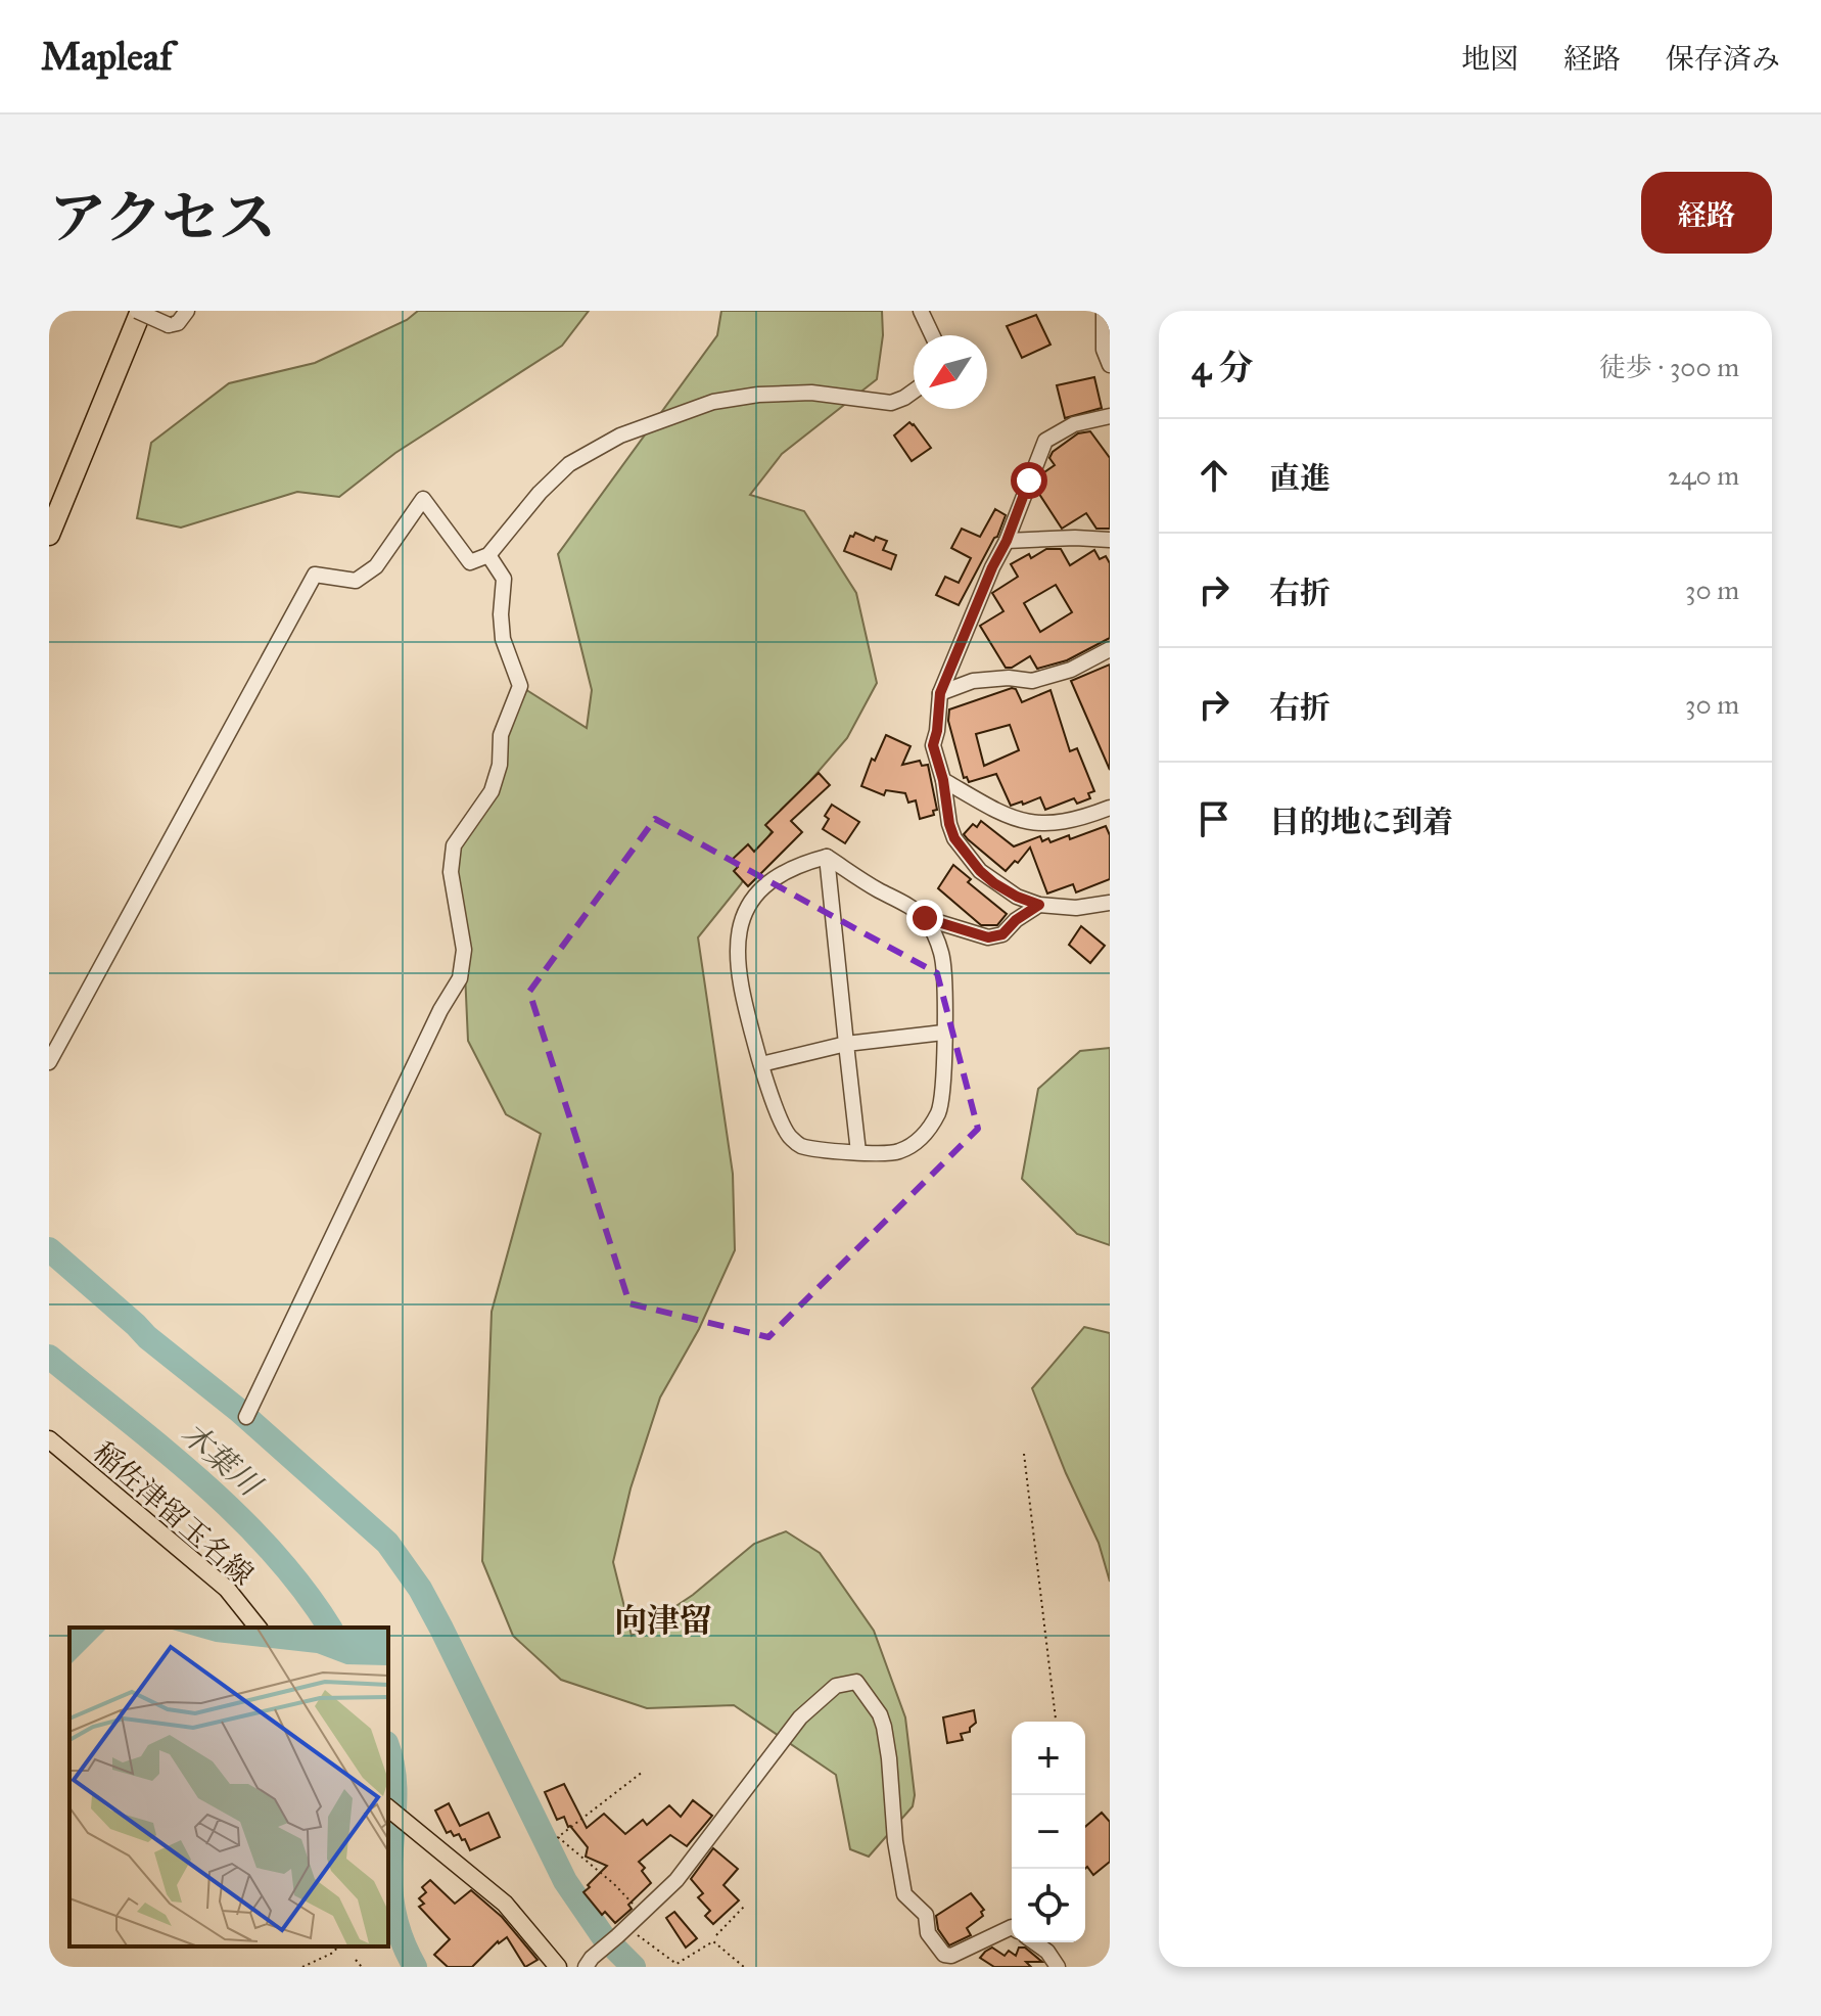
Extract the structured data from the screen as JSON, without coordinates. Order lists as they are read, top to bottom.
{
  "streets": {
    "main road": ["稲佐津留玉名線"]
  },
  "districts": ["向津留"],
  "water": ["木葉川"],
  "north": "bottom left",
  "page": {
    "header": "Mapleaf",
    "nav": ["地図", "経路", "保存済み"],
    "title": "アクセス",
    "buttons": "経路",
    "heading": ["4 分", "徒歩 · 300 m"],
    "list": [
      ["直進", "240 m"],
      ["右折", "30 m"],
      ["右折", "30 m"],
      "目的地に到着"
    ],
    "map_buttons": ["+", "−"]
  }
}
